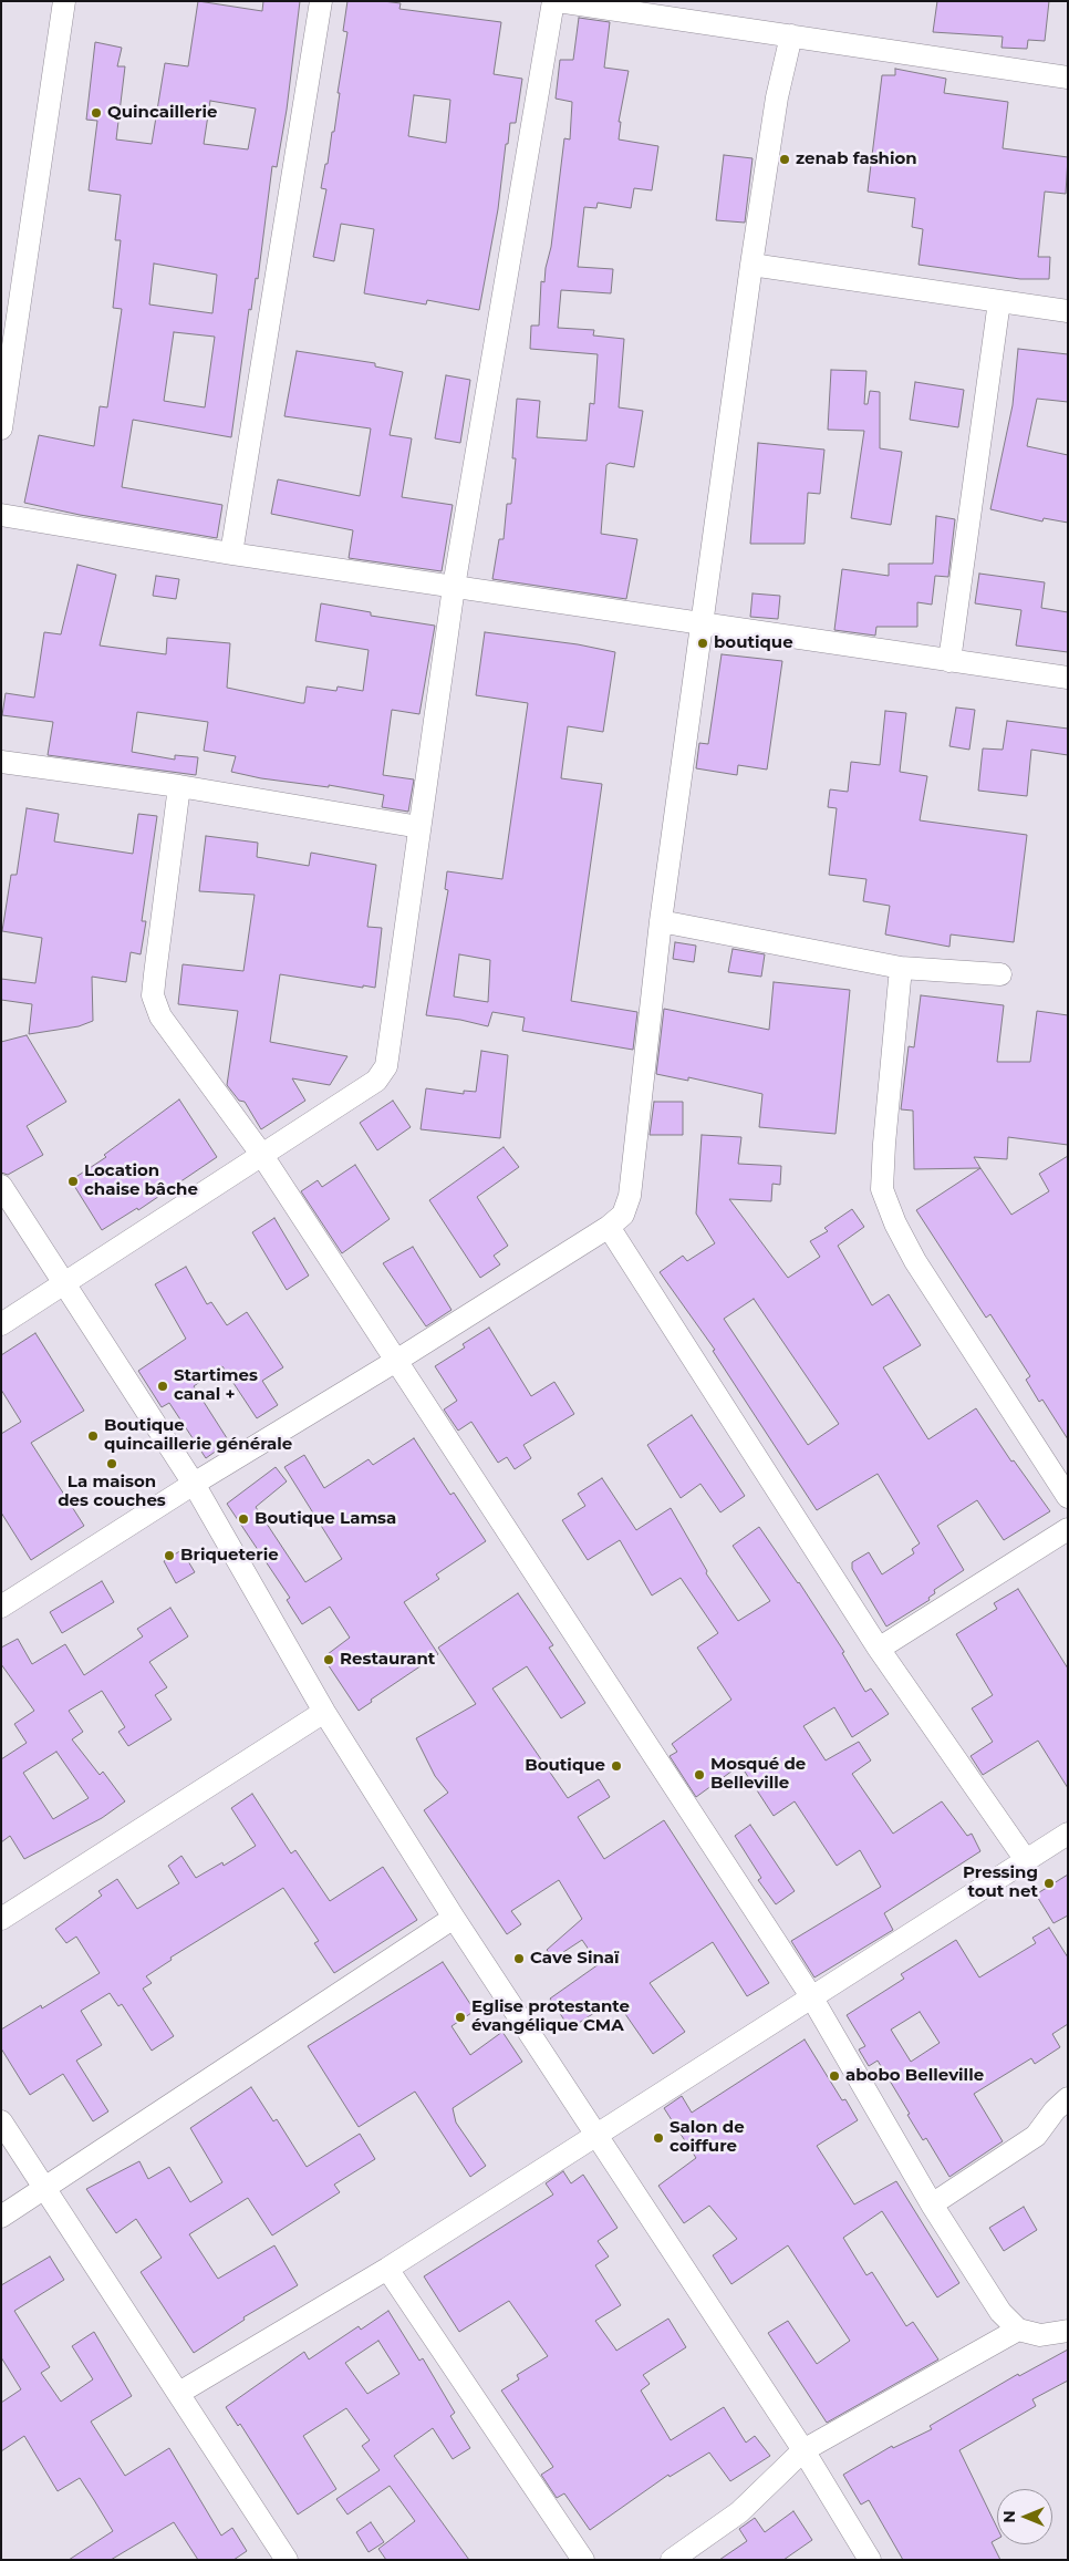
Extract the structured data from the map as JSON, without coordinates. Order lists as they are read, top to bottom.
{
  "places": [
    "Quincaillerie",
    "zenab fashion",
    "boutique",
    "Location chaise bâche",
    "Startimes canal +",
    "Boutique quincaillerie générale",
    "La maison des couches",
    "Boutique Lamsa",
    "Briqueterie",
    "Restaurant",
    "Boutique",
    "Mosqué de Belleville",
    "Pressing tout net",
    "Cave Sinaï",
    "Eglise protestante évangélique CMA",
    "abobo Belleville",
    "Salon de coiffure"
  ],
  "north": "left"
}
